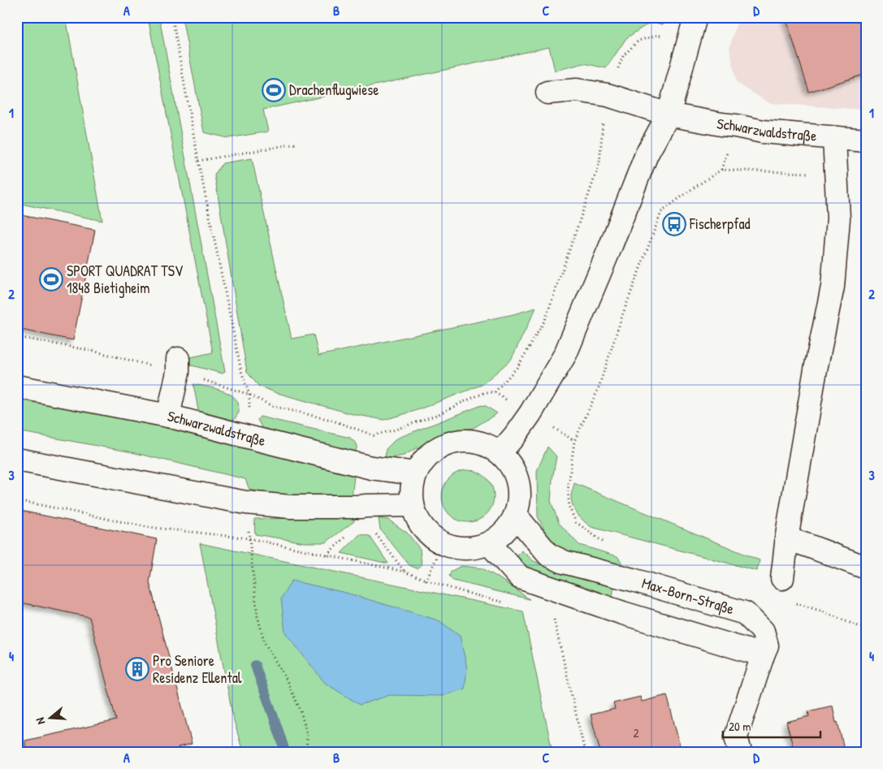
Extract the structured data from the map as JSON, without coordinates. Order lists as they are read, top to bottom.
{
  "streets": {
    "street": ["Schwarzwaldstraße", "Max-Born-Straße"]
  },
  "crossings": [
    ["Schwarzwaldstraße", "Max-Born-Straße"]
  ],
  "places": {
    "sports": ["Drachenflugwiese", "SPORT QUADRAT TSV 1848 Bietigheim"],
    "bus stop": ["Fischerpfad"],
    "building": ["Pro Seniore Residenz Ellental"]
  },
  "house_numbers": ["2"],
  "scale_bar": "20 m",
  "north": "left",
  "grid": {
    "columns": [
      "A",
      "B",
      "C",
      "D"
    ],
    "rows": [
      "1",
      "2",
      "3",
      "4"
    ]
  }
}
